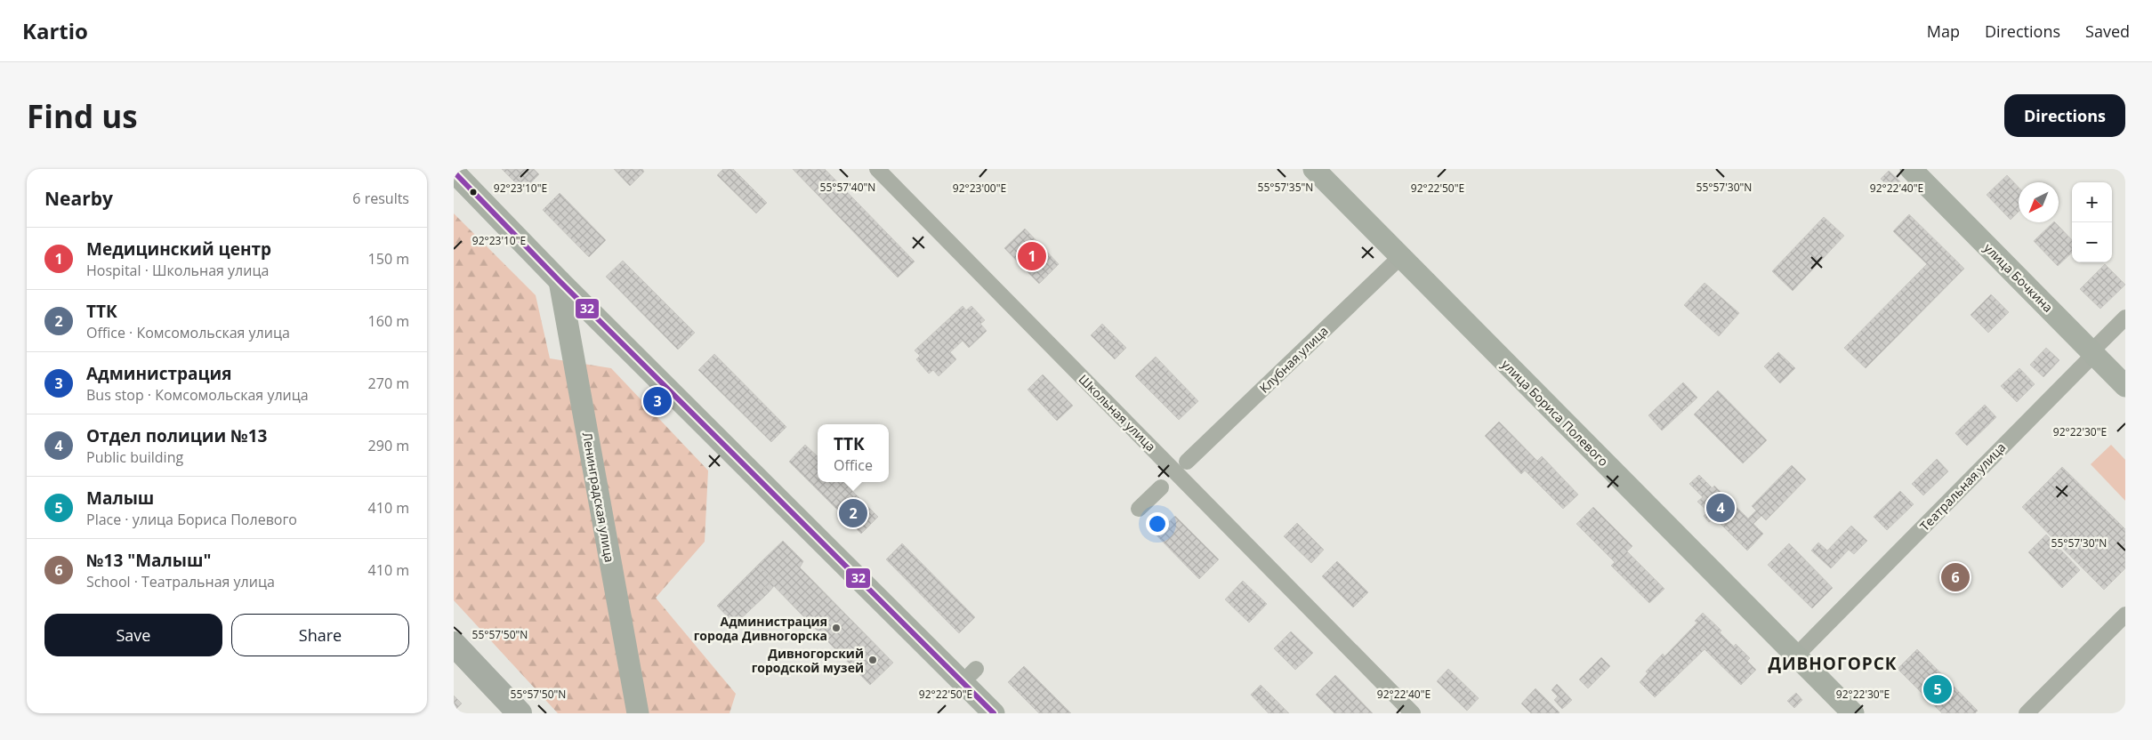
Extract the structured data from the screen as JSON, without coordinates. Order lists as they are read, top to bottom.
{
  "streets": {
    "street": [
      "улица Бочкина",
      "Клубная улица",
      "Школьная улица",
      "улица Бориса Полевого",
      "Театральная улица",
      "Ленинградская улица"
    ]
  },
  "crossings": [
    ["улица Бочкина", "Театральная улица"],
    ["Клубная улица", "улица Бориса Полевого"],
    ["улица Бориса Полевого", "Театральная улица"]
  ],
  "districts": ["ДИВНОГОРСК"],
  "places": ["Администрация города Дивногорска", "Дивногорский городской музей"],
  "lines": ["transit line 32"],
  "north": "bottom left",
  "page": {
    "header": "Kartio",
    "nav": ["Map", "Directions", "Saved"],
    "buttons": [
      "Directions",
      ["Save", "Share"]
    ],
    "title": "Find us",
    "heading": ["Nearby", "6 results"],
    "map_buttons": ["+", "−"],
    "list": [
      {
        "mark": "1",
        "name": "Медицинский центр",
        "note": "Hospital · Школьная улица",
        "value": "150 m"
      },
      {
        "mark": "2",
        "name": "ТТК",
        "note": "Office · Комсомольская улица",
        "value": "160 m"
      },
      {
        "mark": "3",
        "name": "Администрация",
        "note": "Bus stop · Комсомольская улица",
        "value": "270 m"
      },
      {
        "mark": "4",
        "name": "Отдел полиции №13",
        "note": "Public building",
        "value": "290 m"
      },
      {
        "mark": "5",
        "name": "Малыш",
        "note": "Place · улица Бориса Полевого",
        "value": "410 m"
      },
      {
        "mark": "6",
        "name": "№13 \"Малыш\"",
        "note": "School · Театральная улица",
        "value": "410 m"
      }
    ],
    "pins": [
      "1",
      "3",
      "4",
      "2",
      "6",
      "5"
    ],
    "popup": ["ТТК", "Office"]
  },
  "coordinates": [
    "55°57'40\"N",
    "55°57'35\"N",
    "55°57'30\"N",
    "92°23'10\"E",
    "92°22'40\"E",
    "92°23'00\"E",
    "92°22'50\"E",
    "92°22'30\"E",
    "55°57'50\"N"
  ]
}
